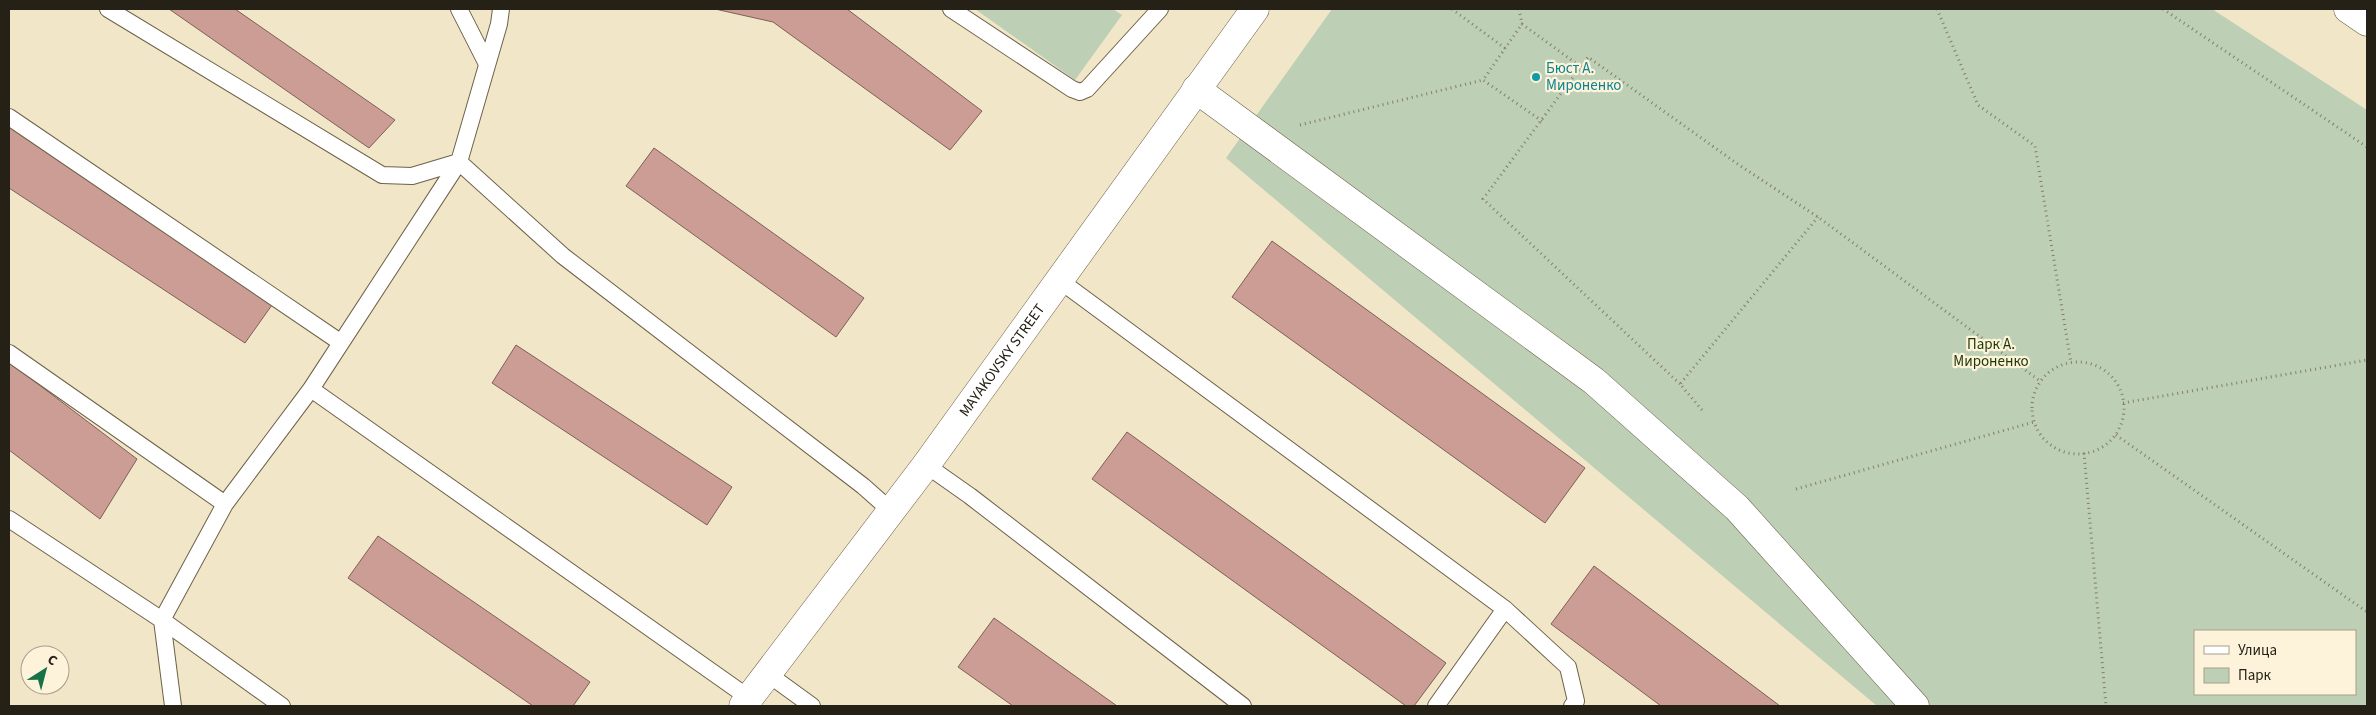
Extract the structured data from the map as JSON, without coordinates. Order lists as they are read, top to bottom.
{
  "streets": {
    "street": ["MAYAKOVSKY STREET"]
  },
  "parks": ["Парк А. Мироненко"],
  "places": ["Бюст А. Мироненко"],
  "legend": ["Улица", "Парк"],
  "north": "top right"
}
